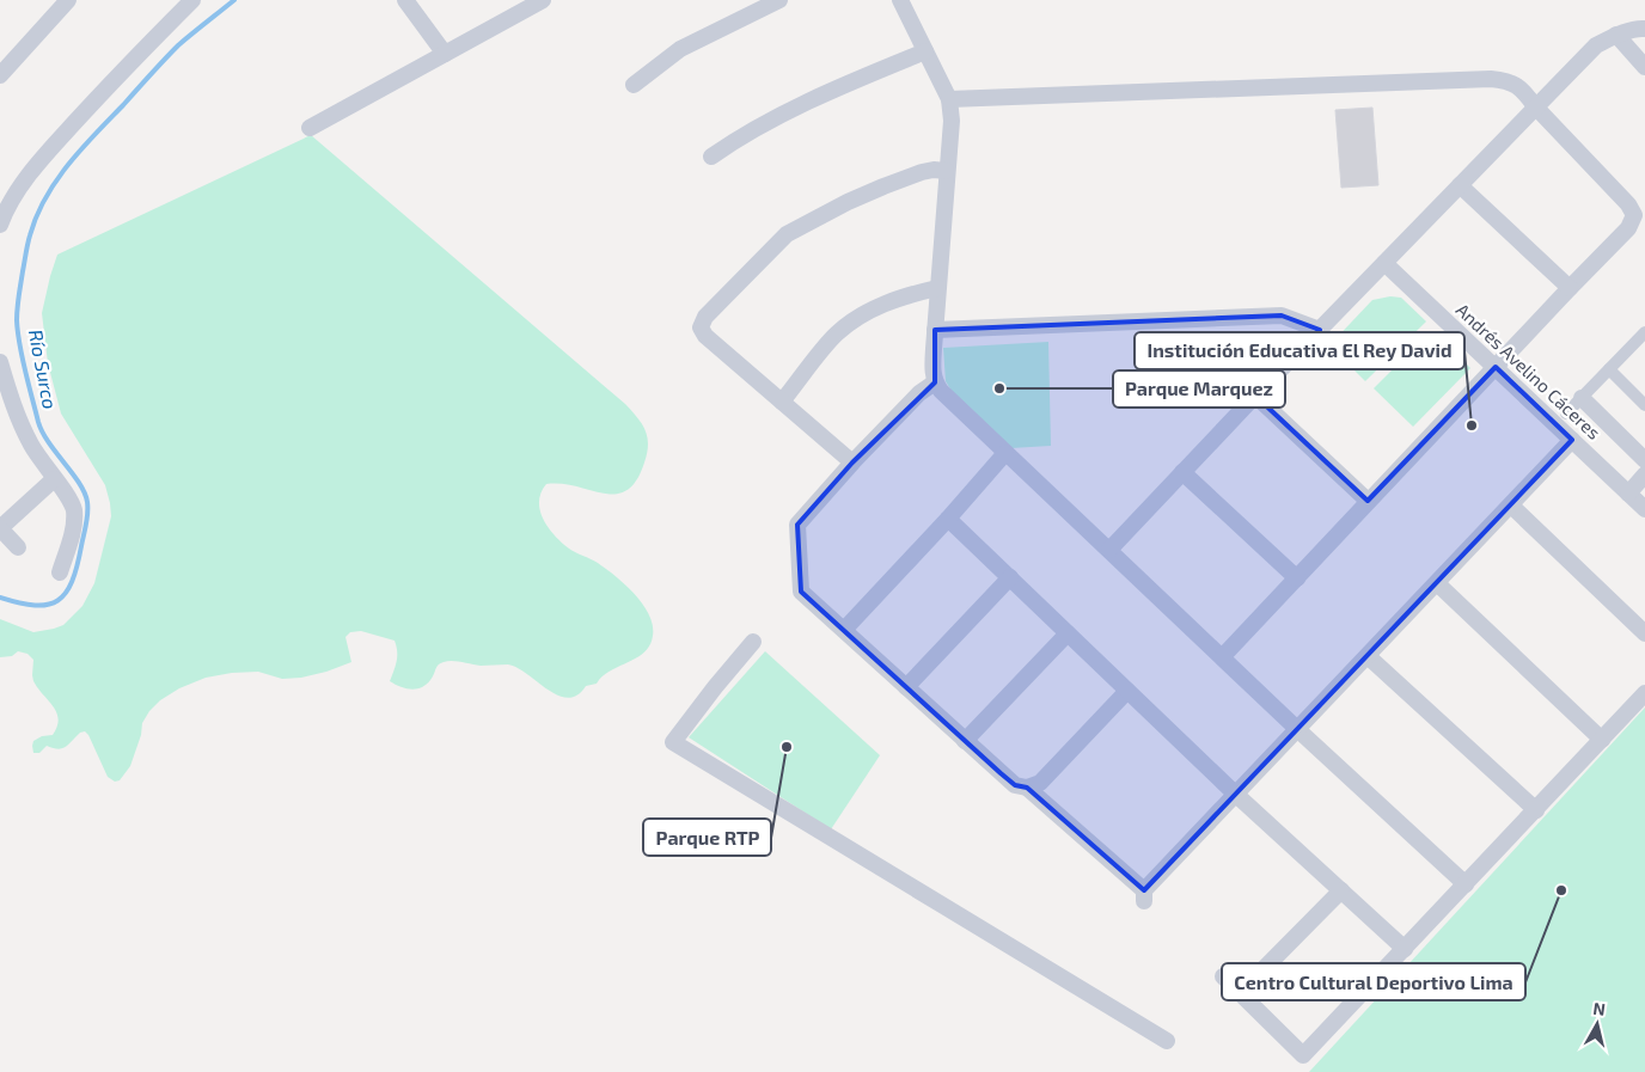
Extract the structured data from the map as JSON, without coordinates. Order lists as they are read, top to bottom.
{
  "streets": {
    "street": ["Andrés Avelino Cáceres"]
  },
  "water": ["Río Surco"],
  "places": [
    "Parque Marquez",
    "Institución Educativa El Rey David",
    "Parque RTP",
    "Centro Cultural Deportivo Lima"
  ],
  "north": "top"
}
